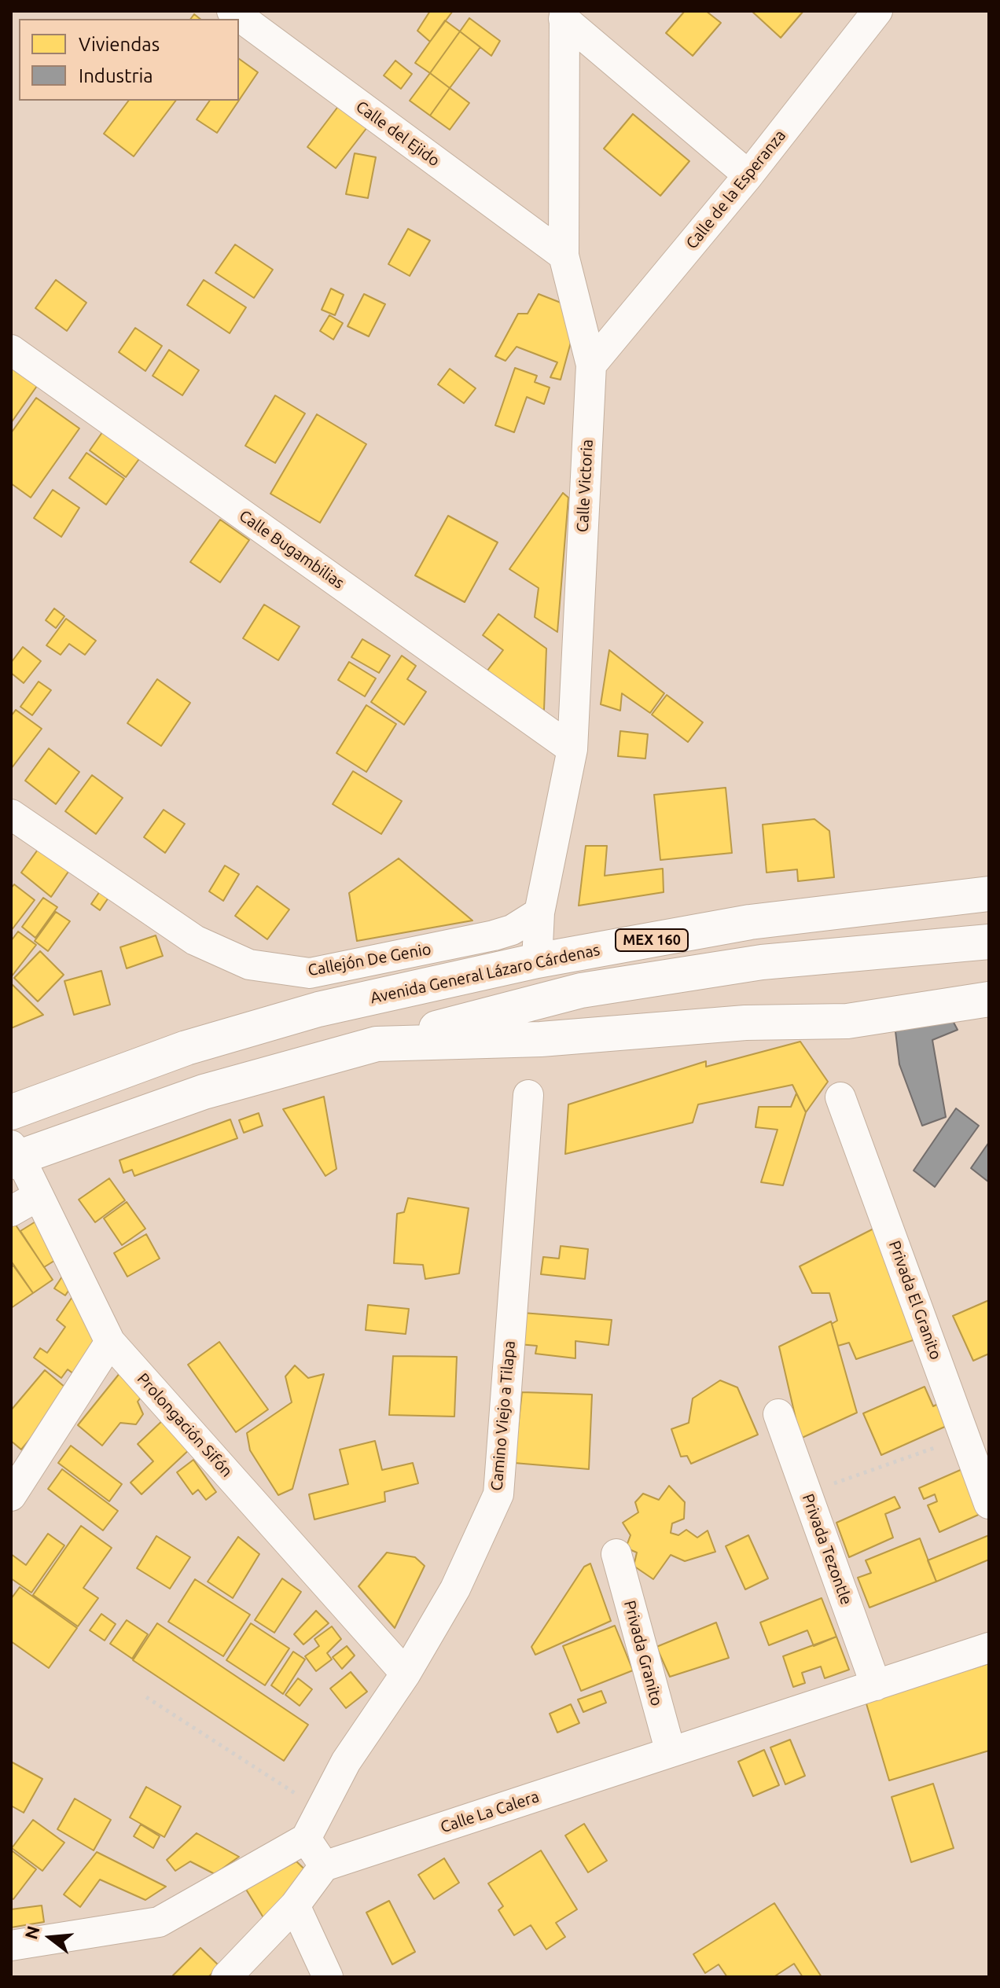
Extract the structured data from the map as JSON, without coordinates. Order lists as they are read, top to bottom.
{
  "streets": {
    "main road": ["MEX 160", "Avenida General Lázaro Cárdenas"],
    "street": [
      "Calle del Ejido",
      "Calle de la Esperanza",
      "Calle Victoria",
      "Calle Bugambilias",
      "Callejón De Genio",
      "Privada El Granito",
      "Camino Viejo a Tilapa",
      "Prolongación Sifón",
      "Privada Tezontle",
      "Privada Granito",
      "Calle La Calera"
    ]
  },
  "crossings": [
    ["Calle del Ejido", "Calle Victoria"],
    ["Calle de la Esperanza", "Calle Victoria"],
    ["Calle Victoria", "Calle Bugambilias"],
    ["Calle Victoria", "Callejón De Genio"],
    ["Calle Victoria", "Avenida General Lázaro Cárdenas"],
    ["MEX 160", "Prolongación Sifón"],
    ["Camino Viejo a Tilapa", "Prolongación Sifón"],
    ["Privada Tezontle", "Calle La Calera"],
    ["Privada Granito", "Calle La Calera"]
  ],
  "legend": ["Viviendas", "Industria"],
  "north": "left"
}
